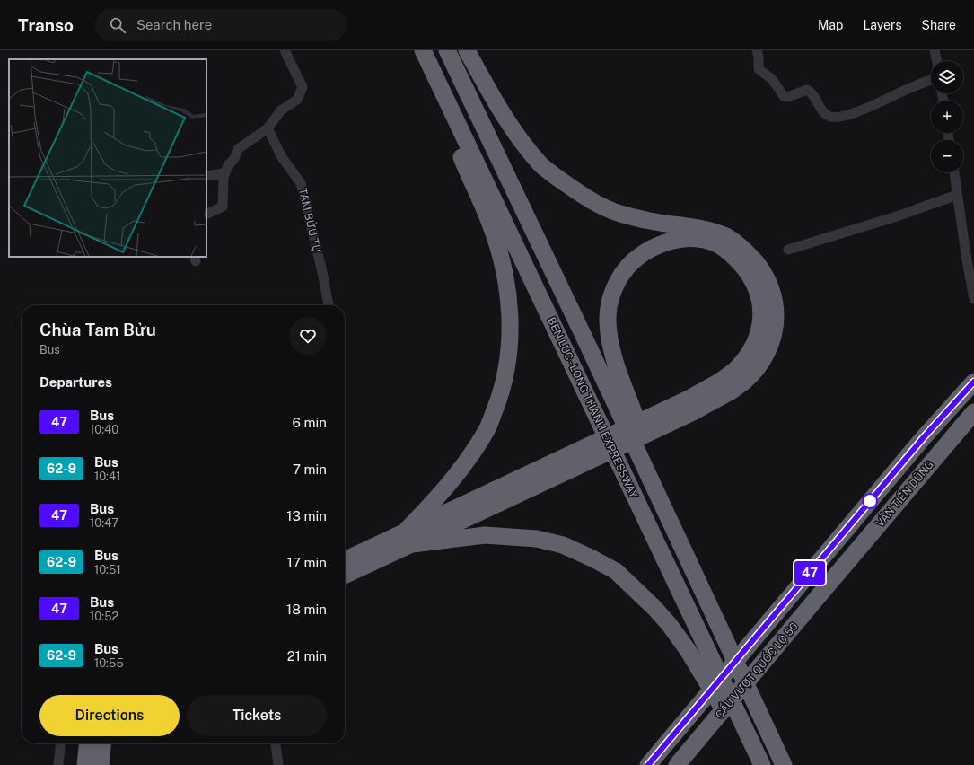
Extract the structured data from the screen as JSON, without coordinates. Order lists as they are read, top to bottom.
{
  "streets": {
    "highway": ["BEN LUC - LONG THANH EXPRESSWAY", "VĂN TIẾN DŨNG", "CẦU VƯỢT QUỐC LỘ 50"],
    "street": ["TAM BỬU TỰ"]
  },
  "crossings": [
    ["VĂN TIẾN DŨNG", "CẦU VƯỢT QUỐC LỘ 50"]
  ],
  "lines": ["bus line 47"],
  "page": {
    "header": "Transo",
    "search": "Search here",
    "nav": ["Map", "Layers", "Share"],
    "on_map": "47",
    "map_buttons": ["+", "−"],
    "heading": [
      ["Chùa Tam Bửu", "Bus"],
      "Departures"
    ],
    "list": [
      {
        "mark": "47",
        "name": "Bus",
        "note": "10:40",
        "value": "6 min"
      },
      {
        "mark": "62-9",
        "name": "Bus",
        "note": "10:41",
        "value": "7 min"
      },
      {
        "mark": "47",
        "name": "Bus",
        "note": "10:47",
        "value": "13 min"
      },
      {
        "mark": "62-9",
        "name": "Bus",
        "note": "10:51",
        "value": "17 min"
      },
      {
        "mark": "47",
        "name": "Bus",
        "note": "10:52",
        "value": "18 min"
      },
      {
        "mark": "62-9",
        "name": "Bus",
        "note": "10:55",
        "value": "21 min"
      }
    ],
    "buttons": ["Directions", "Tickets"]
  }
}
